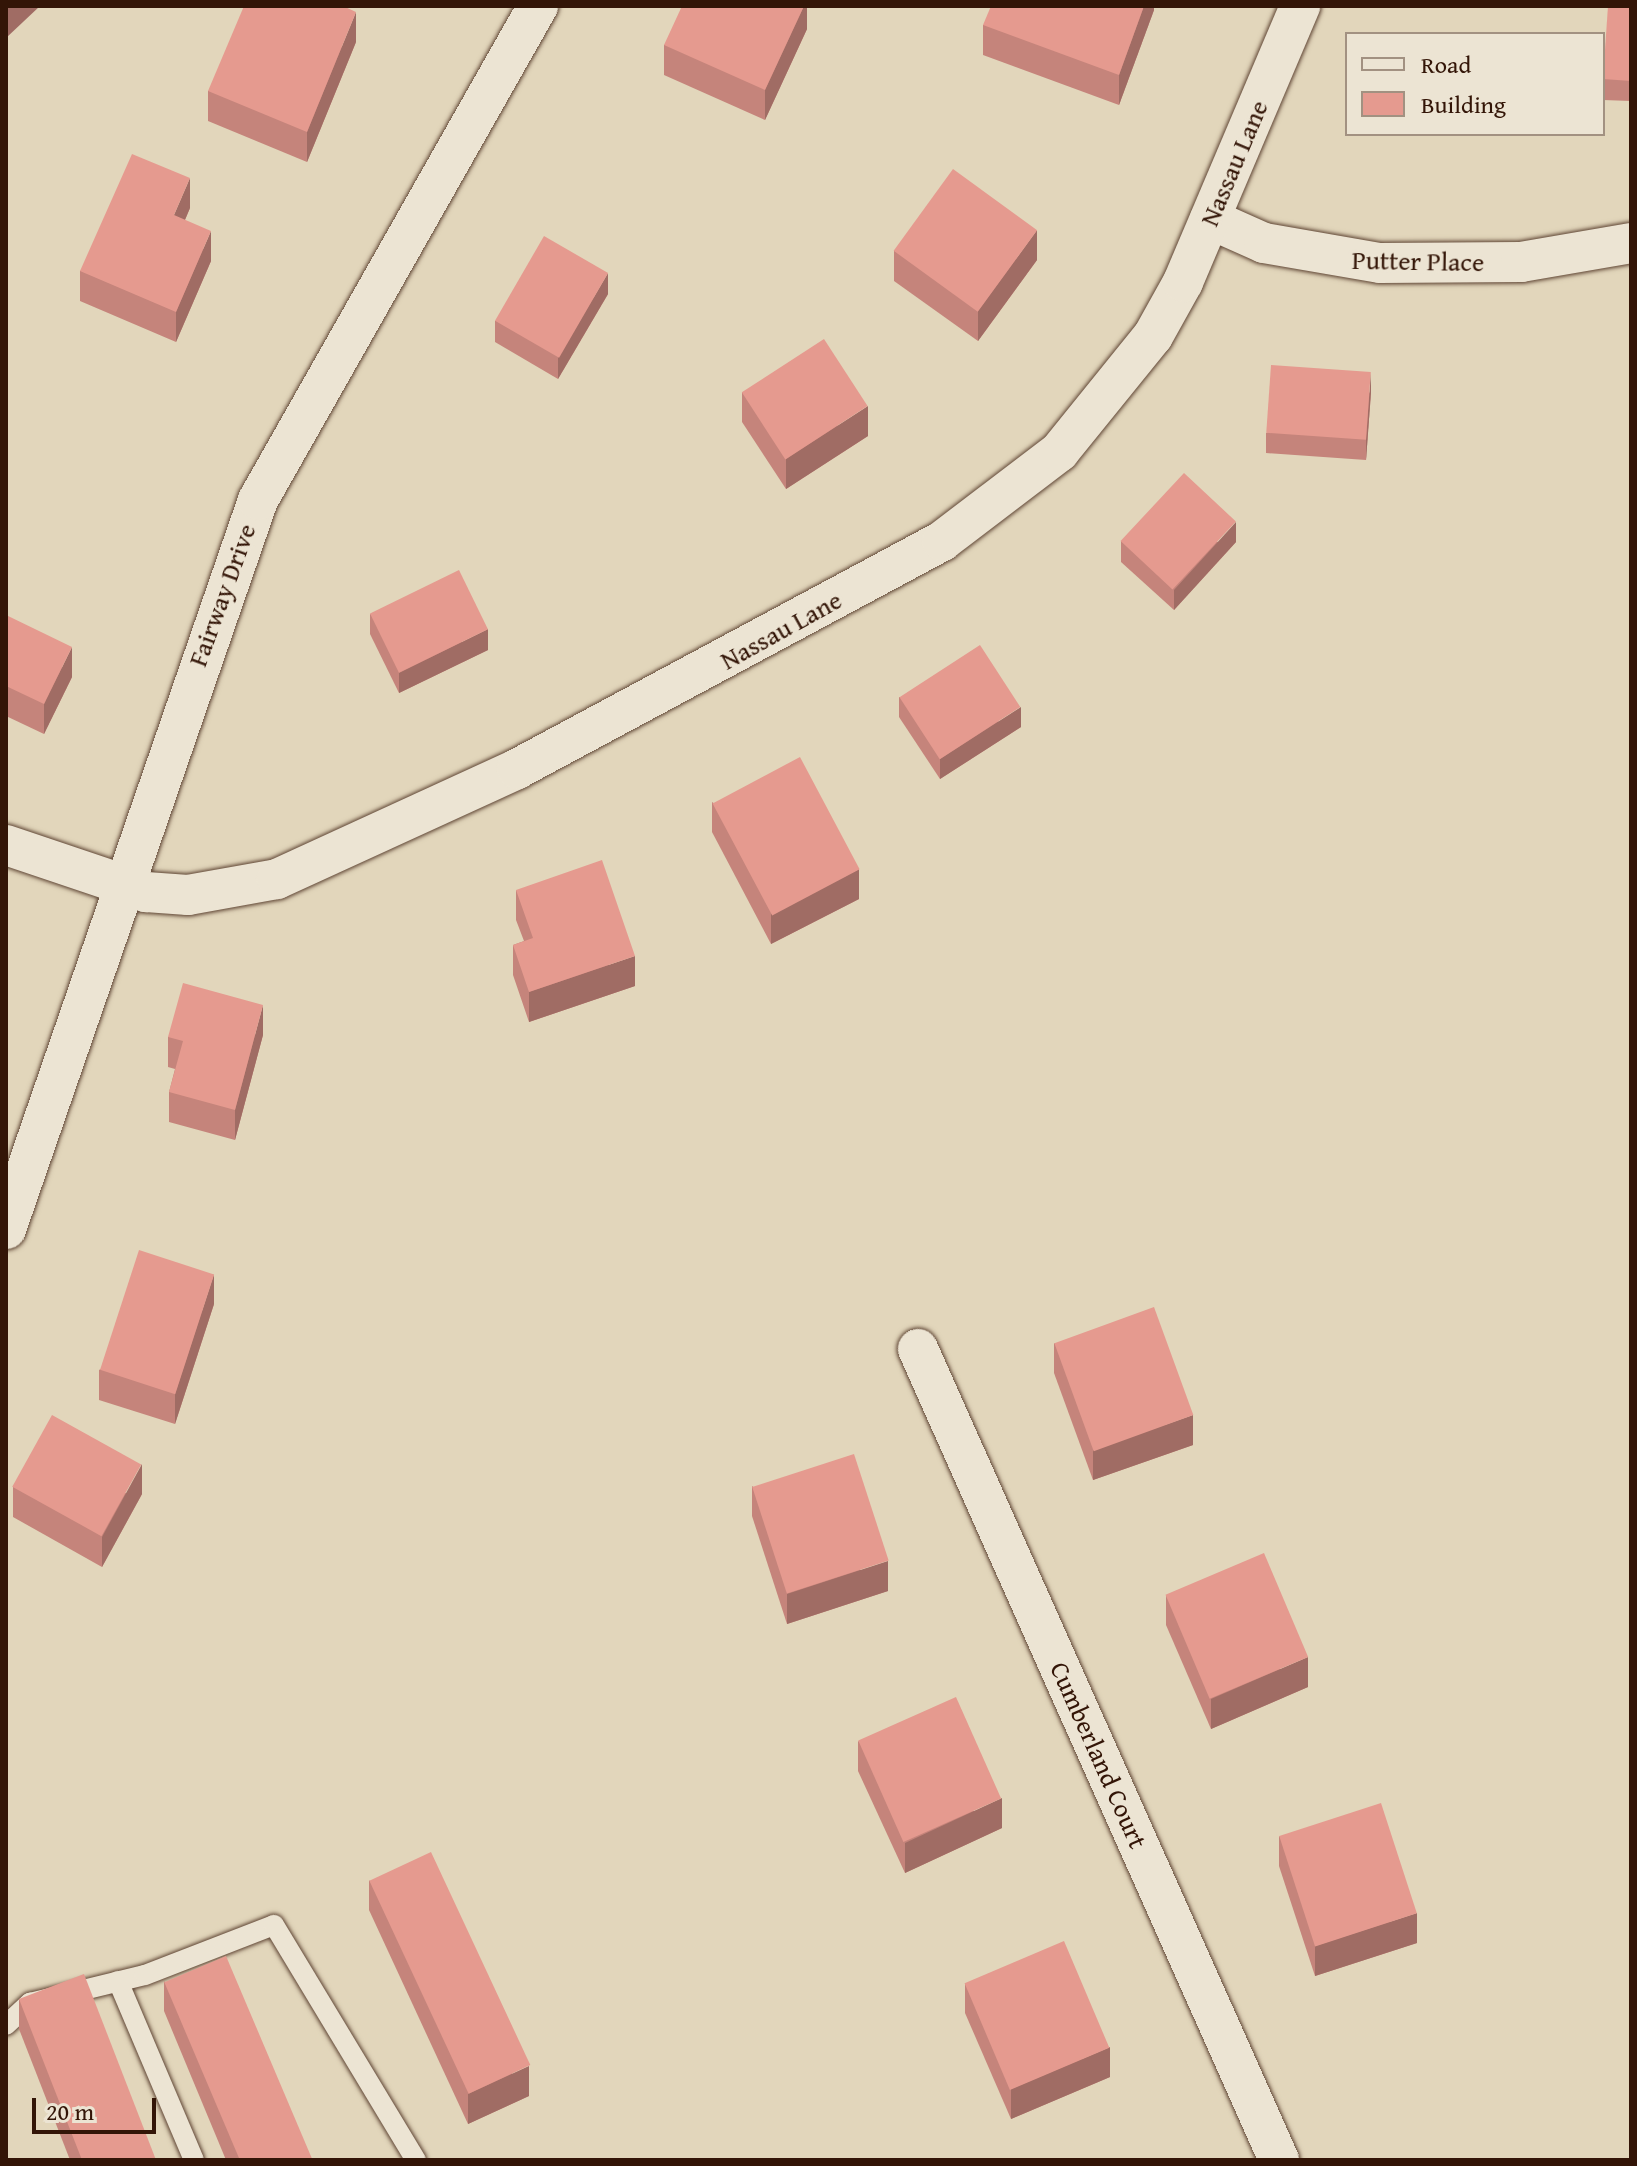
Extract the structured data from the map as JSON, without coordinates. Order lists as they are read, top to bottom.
{
  "streets": {
    "street": [
      "Nassau Lane",
      "Putter Place",
      "Fairway Drive",
      "Cumberland Court"
    ]
  },
  "crossings": [
    ["Nassau Lane", "Putter Place"],
    ["Nassau Lane", "Fairway Drive"]
  ],
  "legend": ["Road", "Building"],
  "scale_bar": "20 m"
}
